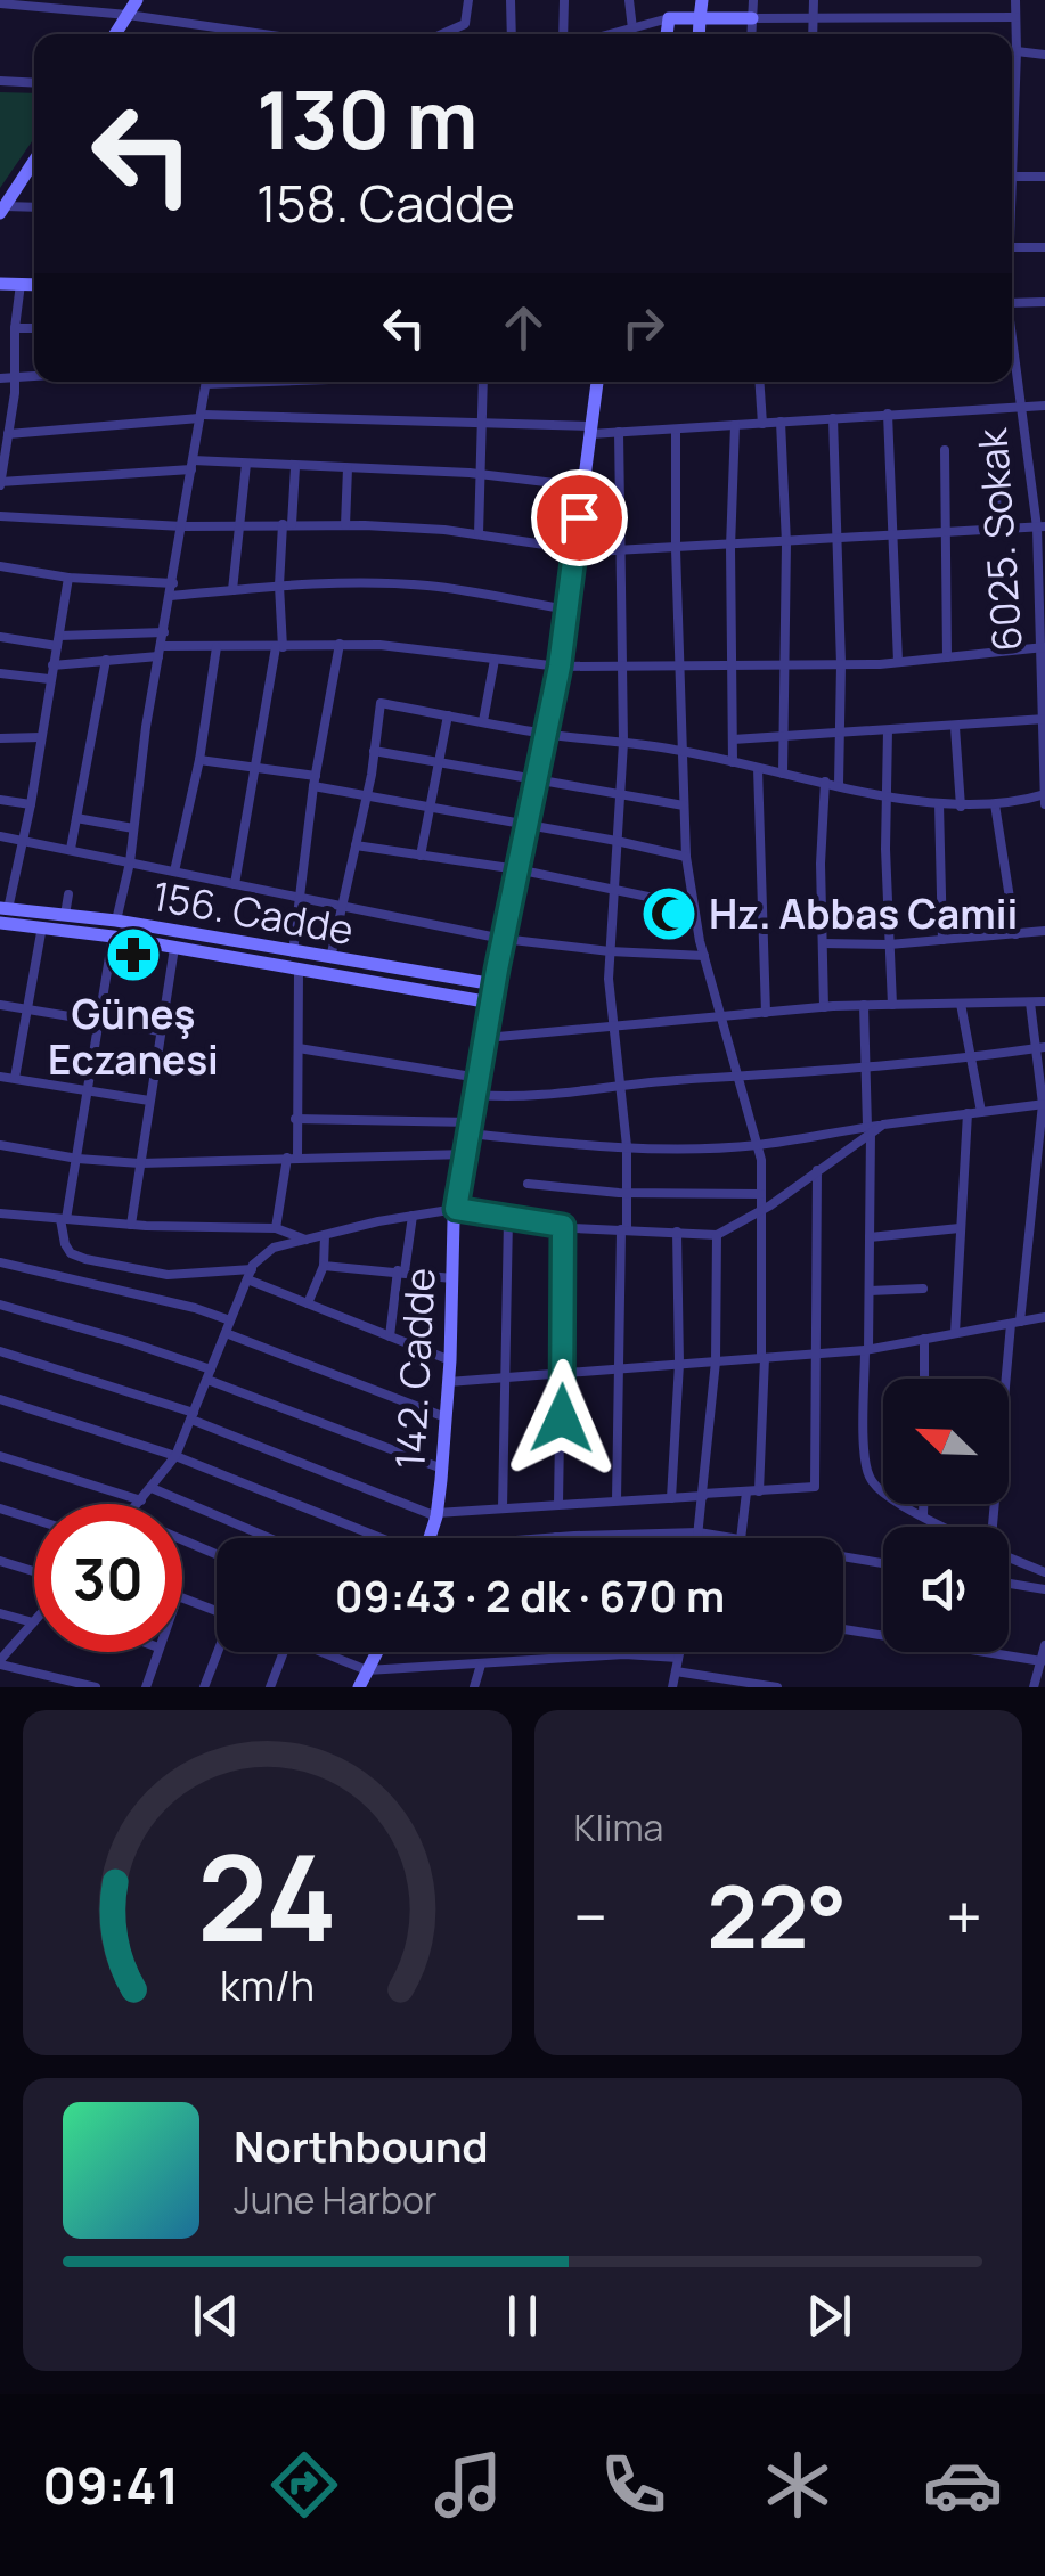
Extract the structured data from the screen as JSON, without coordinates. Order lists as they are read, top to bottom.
{
  "streets": {
    "street": ["6025. Sokak", "156. Cadde", "142. Cadde"]
  },
  "crossings": [
    ["156. Cadde", "142. Cadde"]
  ],
  "places": {
    "mosque": ["Hz. Abbas Camii"],
    "pharmacy": ["Güneş Eczanesi"]
  },
  "north": "top left",
  "page": {
    "turn": ["130 m", "158. Cadde"],
    "limit": "30",
    "trip": "09:43 · 2 dk · 670 m",
    "tile": "Klima",
    "heat": ["−", "22°", "+"],
    "song": ["Northbound", "June Harbor"],
    "tabs": "09:41",
    "gauge": ["24", "km/h"]
  }
}
